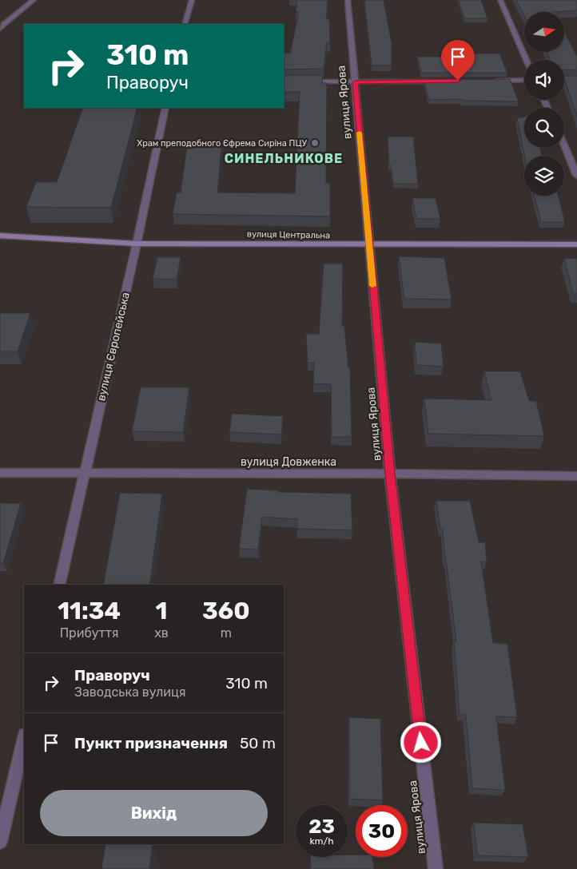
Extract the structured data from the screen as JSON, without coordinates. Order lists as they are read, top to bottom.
{
  "streets": {
    "main road": ["вулиця Центральна"],
    "street": ["вулиця Ярова", "вулиця Європейська", "вулиця Довженка"]
  },
  "crossings": [
    ["вулиця Ярова", "вулиця Центральна"],
    ["вулиця Ярова", "вулиця Довженка"],
    ["вулиця Центральна", "вулиця Європейська"],
    ["вулиця Європейська", "вулиця Довженка"]
  ],
  "districts": ["СИНЕЛЬНИКОВЕ"],
  "places": ["Храм преподобного Єфрема Сиріна ПЦУ"],
  "north": "right",
  "page": {
    "turn": ["310 m", "Праворуч"],
    "eta": [
      "11:34",
      "Прибуття",
      "1",
      "хв",
      "360",
      "m"
    ],
    "list": [
      {
        "name": "Праворуч",
        "note": "Заводська вулиця",
        "value": "310 m"
      },
      {
        "name": "Пункт призначення",
        "value": "50 m"
      }
    ],
    "buttons": "Вихід",
    "speed": "23 km/h",
    "limit": "30"
  }
}
